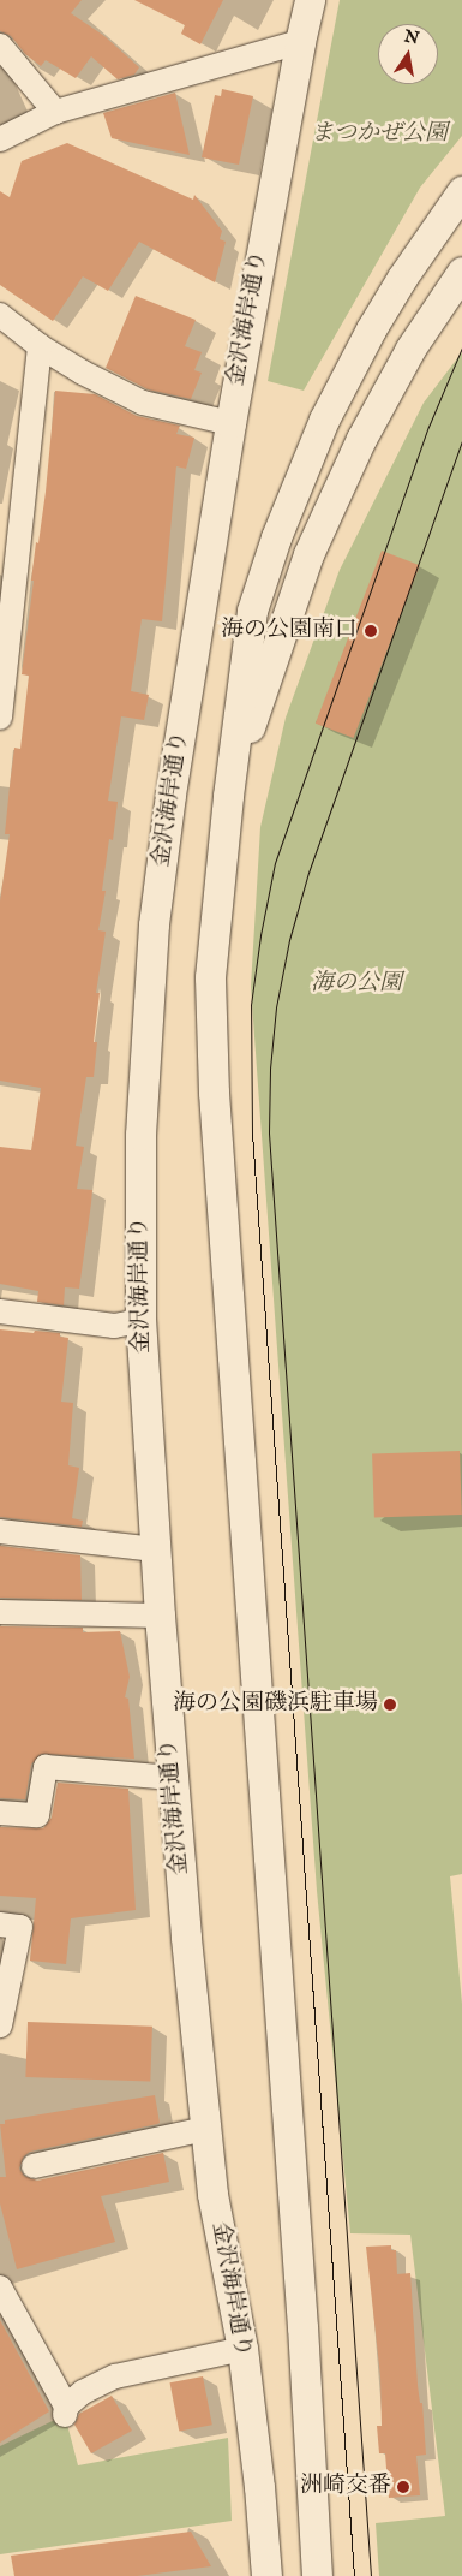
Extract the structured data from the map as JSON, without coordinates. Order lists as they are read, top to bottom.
{
  "streets": {
    "street": ["金沢海岸通り"]
  },
  "parks": ["まつかぜ公園", "海の公園"],
  "places": ["海の公園南口", "海の公園磯浜駐車場", "洲崎交番"],
  "north": "top"
}
